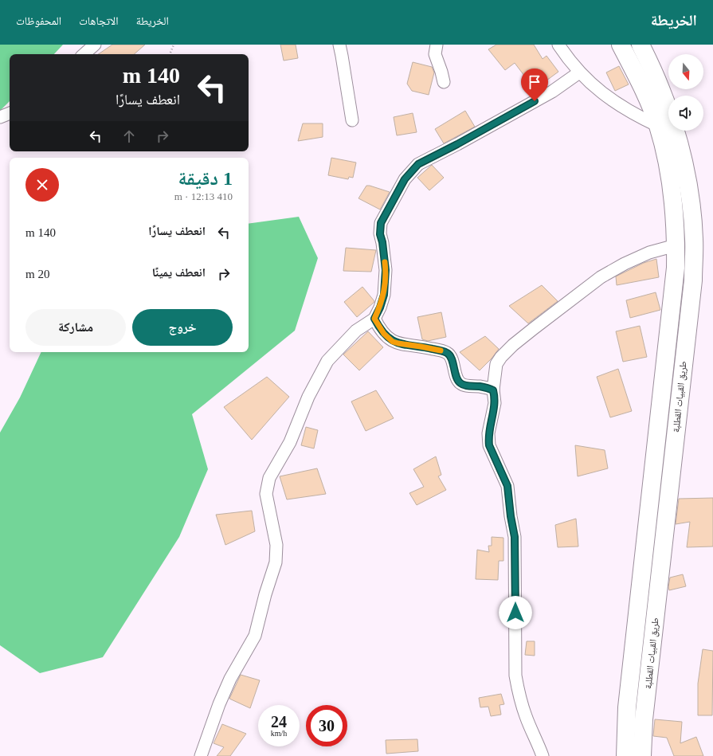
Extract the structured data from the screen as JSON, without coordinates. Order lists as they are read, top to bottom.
{
  "streets": {
    "main road": ["طريق القبيات القطلبة"]
  },
  "north": "bottom",
  "page": {
    "header": "الخريطة",
    "nav": ["الخريطة", "الاتجاهات", "المحفوظات"],
    "turn": ["140 m", "انعطف يسارًا"],
    "heading": ["1 دقيقة", "410 m · 12:13"],
    "list": [
      {
        "name": "انعطف يسارًا",
        "value": "140 m"
      },
      {
        "name": "انعطف يمينًا",
        "value": "20 m"
      }
    ],
    "buttons": ["خروج", "مشاركة"],
    "speed": "24 km/h",
    "limit": "30"
  }
}
